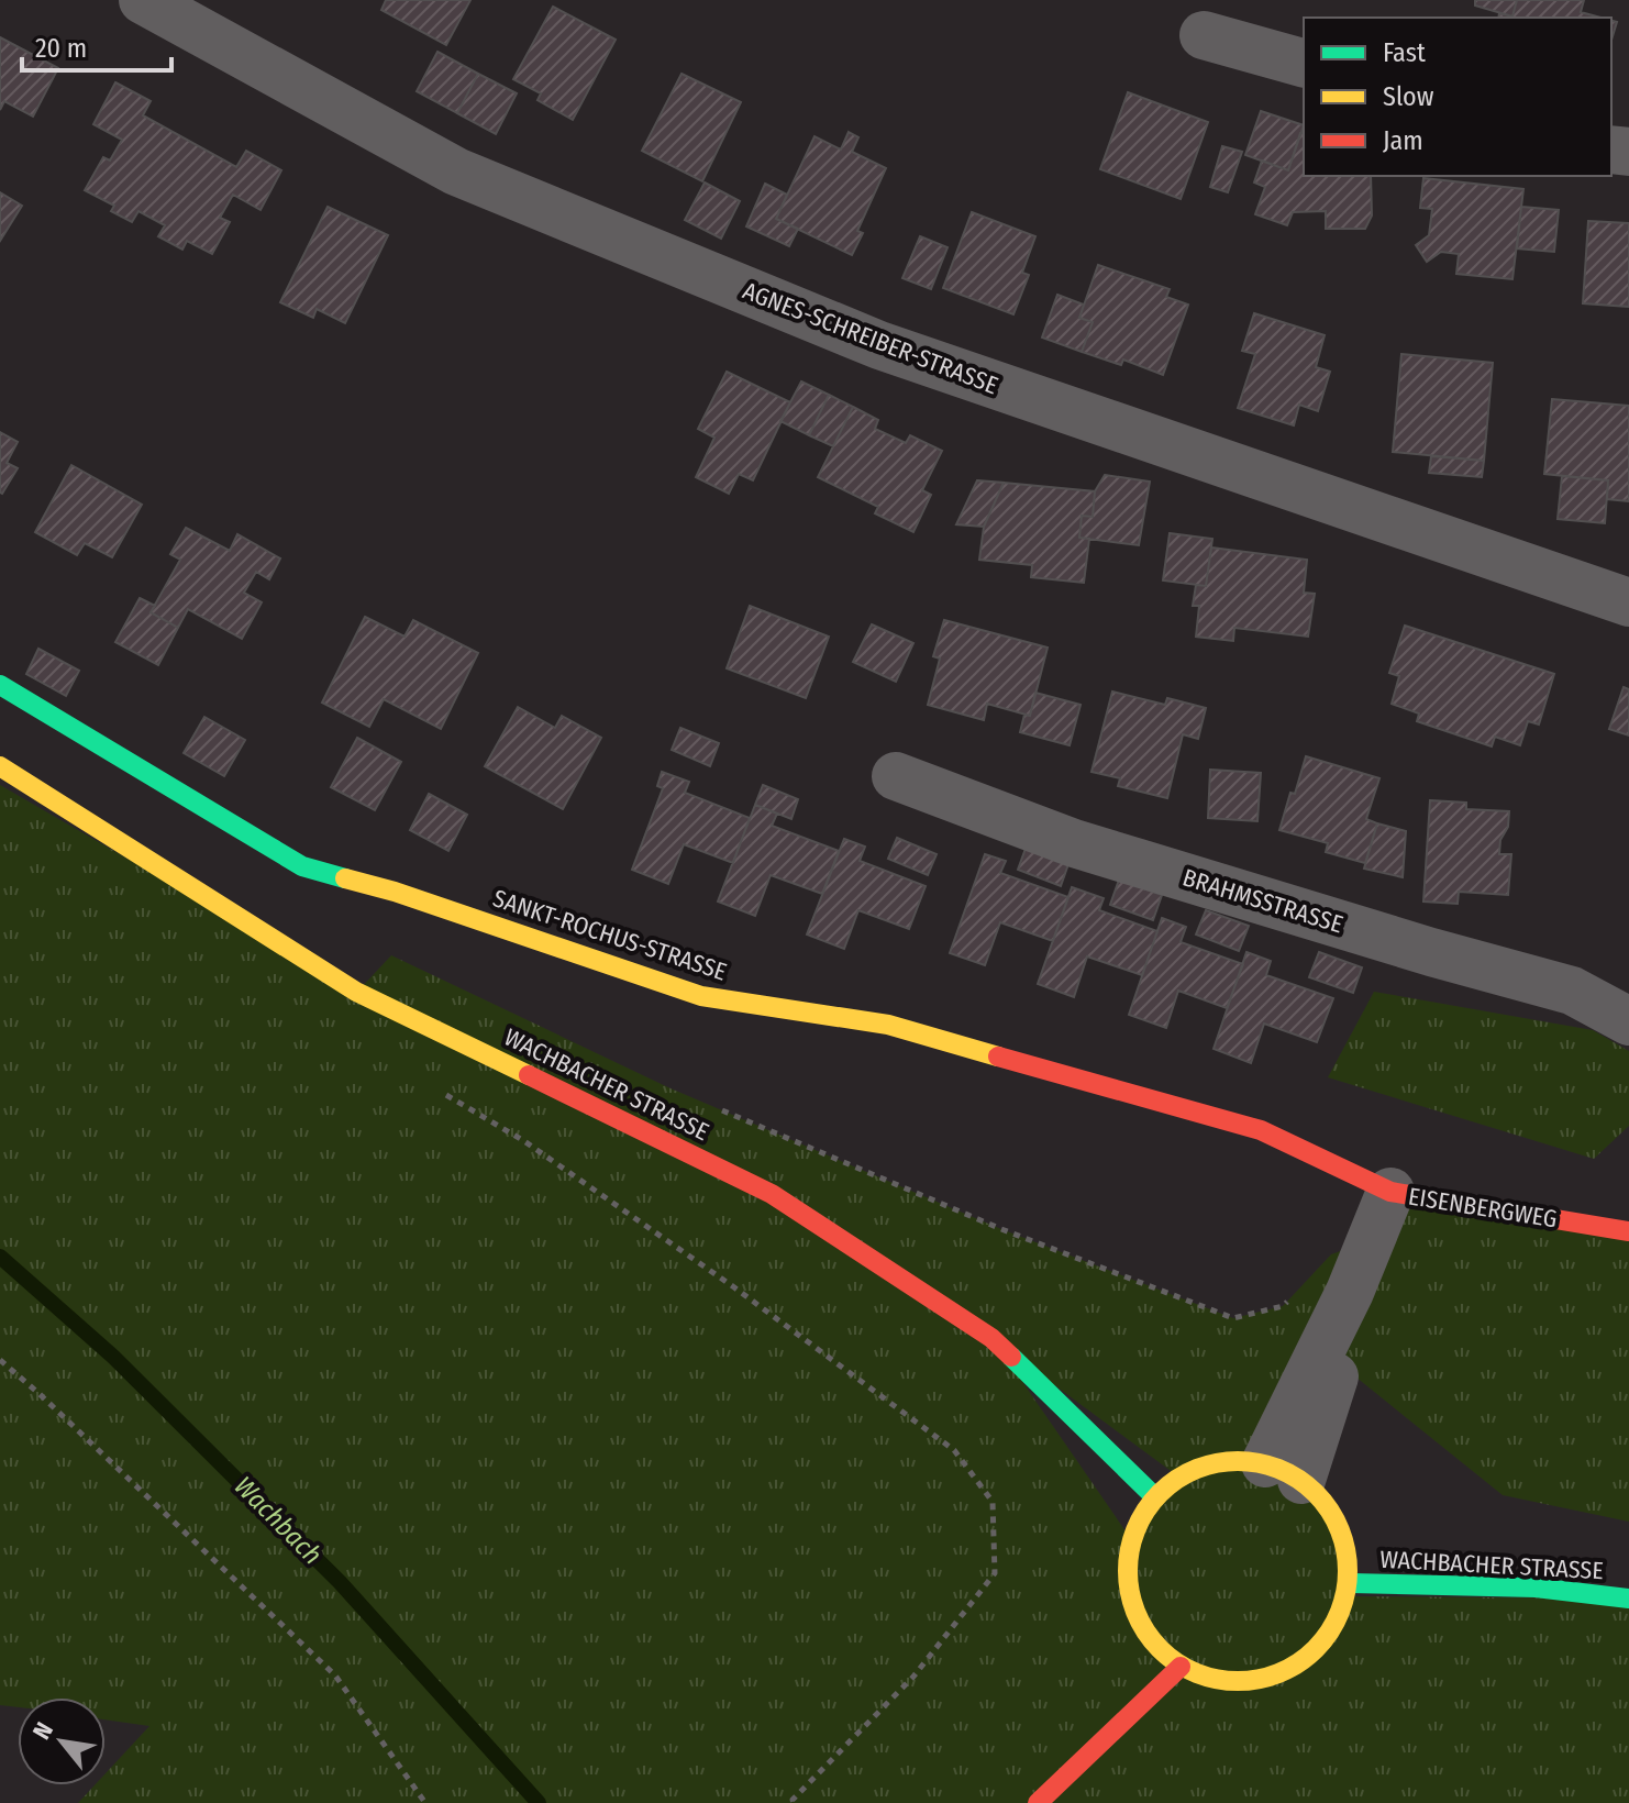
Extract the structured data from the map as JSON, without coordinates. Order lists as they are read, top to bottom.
{
  "streets": {
    "street": [
      "AGNES-SCHREIBER-STRASSE",
      "BRAHMSSTRASSE",
      "SANKT-ROCHUS-STRASSE",
      "WACHBACHER STRASSE",
      "EISENBERGWEG"
    ]
  },
  "crossings": [
    ["SANKT-ROCHUS-STRASSE", "EISENBERGWEG"],
    ["WACHBACHER STRASSE", "EISENBERGWEG"]
  ],
  "water": ["Wachbach"],
  "legend": ["Fast", "Slow", "Jam"],
  "scale_bar": "20 m",
  "north": "top left"
}
